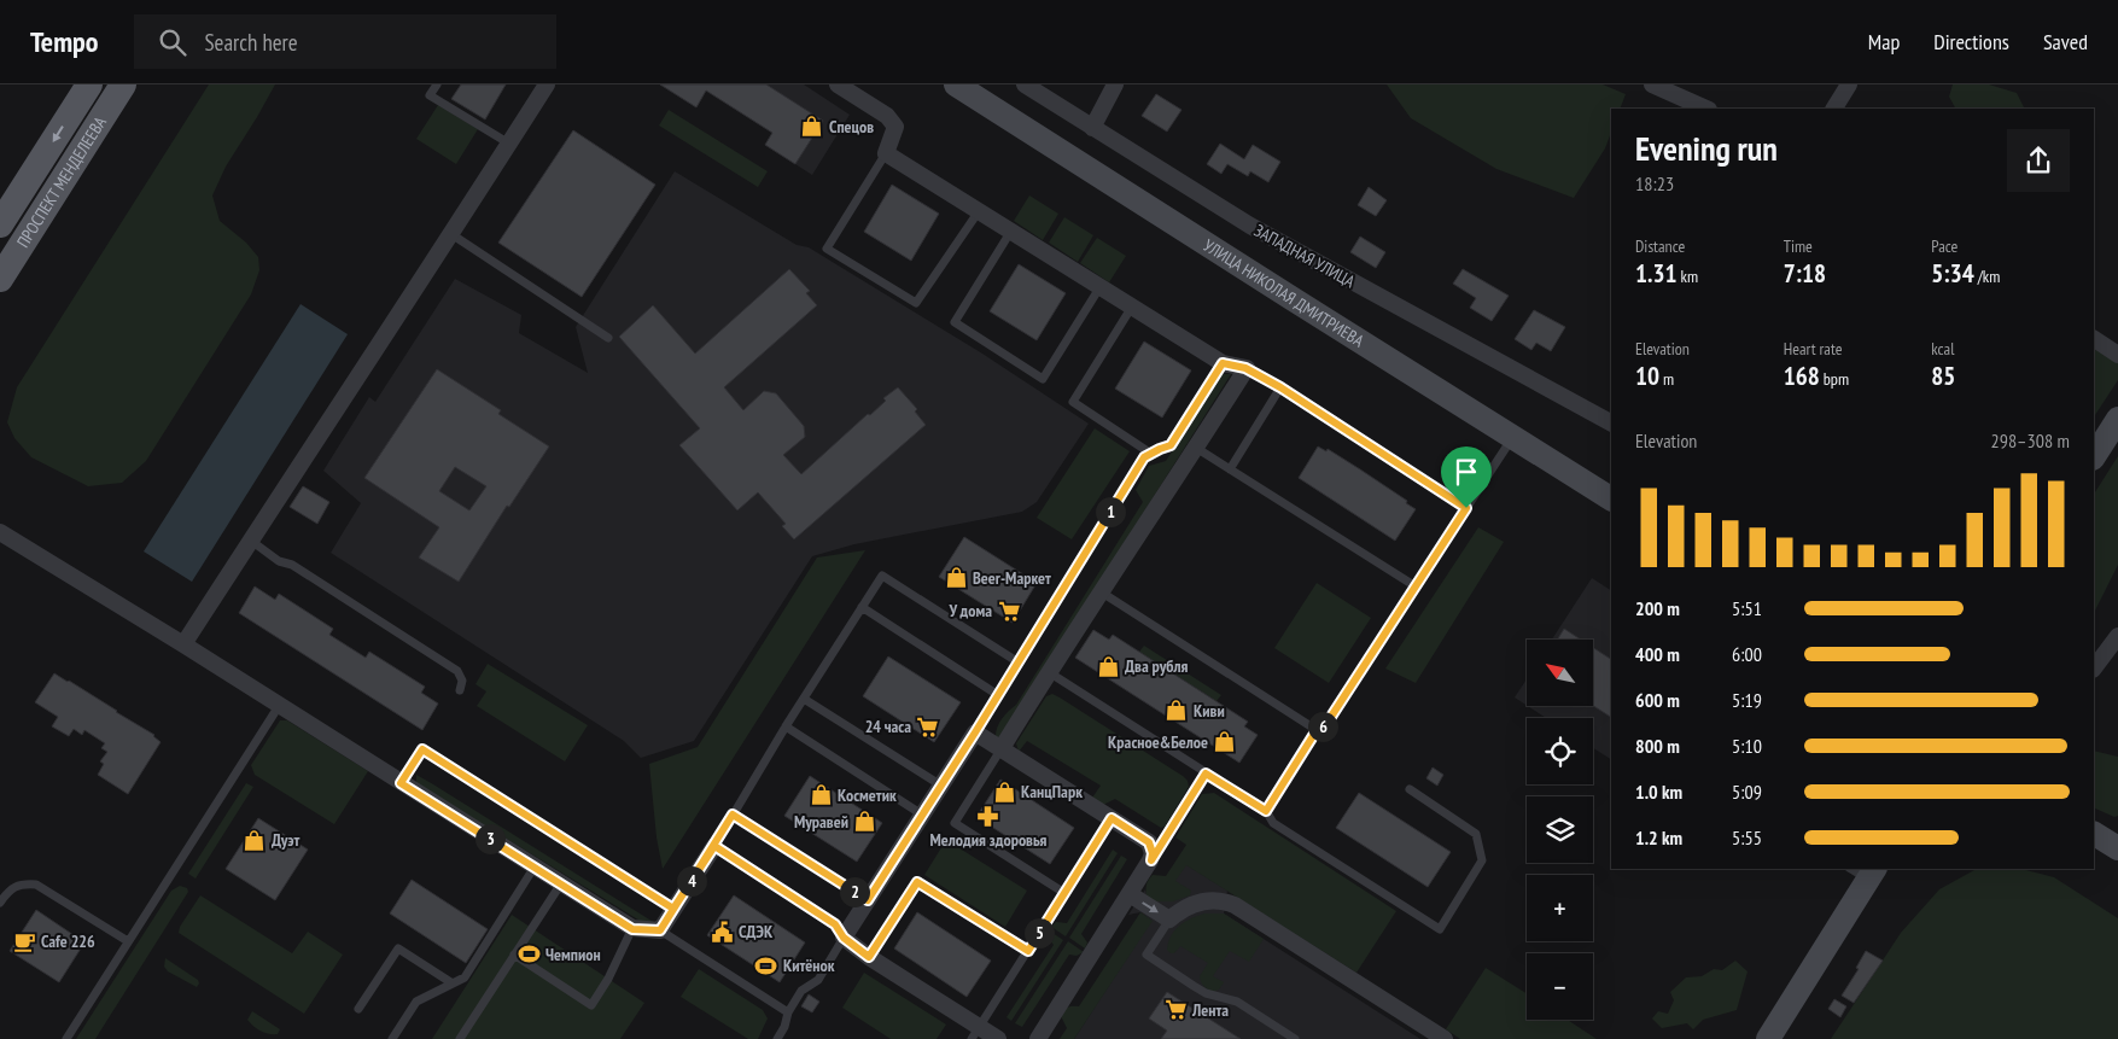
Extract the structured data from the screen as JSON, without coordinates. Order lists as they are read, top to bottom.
{
  "streets": {
    "main road": ["ПРОСПЕКТ МЕНДЕЛЕЕВА", "УЛИЦА НИКОЛАЯ ДМИТРИЕВА"],
    "street": ["ЗАПАДНАЯ УЛИЦА"]
  },
  "places": {
    "shop": [
      "Спецов",
      "Beer-Маркет",
      "Два рубля",
      "Киви",
      "Красное&Белое",
      "КанцПарк",
      "Косметик",
      "Муравей",
      "Дуэт"
    ],
    "supermarket": ["У дома", "24 часа", "Лента"],
    "pharmacy": ["Мелодия здоровья"],
    "public building": ["СДЭК"],
    "cafe": ["Cafe 226"],
    "sports": ["Чемпион", "Китёнок"]
  },
  "north": "top left",
  "page": {
    "header": "Tempo",
    "search": "Search here",
    "nav": ["Map", "Directions", "Saved"],
    "heading": ["Evening run", "18:23"],
    "stats": [
      ["Distance", "1.31 km"],
      ["Time", "7:18"],
      ["Pace", "5:34 /km"],
      ["Elevation", "10 m"],
      ["Heart rate", "168 bpm"],
      ["kcal", "85"]
    ],
    "chart": ["Elevation", "298–308 m"],
    "pins": [
      "1",
      "6",
      "3",
      "4",
      "2",
      "5"
    ],
    "list": [
      {
        "name": "200 m",
        "note": "5:51"
      },
      {
        "name": "400 m",
        "note": "6:00"
      },
      {
        "name": "600 m",
        "note": "5:19"
      },
      {
        "name": "800 m",
        "note": "5:10"
      },
      {
        "name": "1.0 km",
        "note": "5:09"
      },
      {
        "name": "1.2 km",
        "note": "5:55"
      }
    ],
    "map_buttons": ["+", "−"]
  }
}
